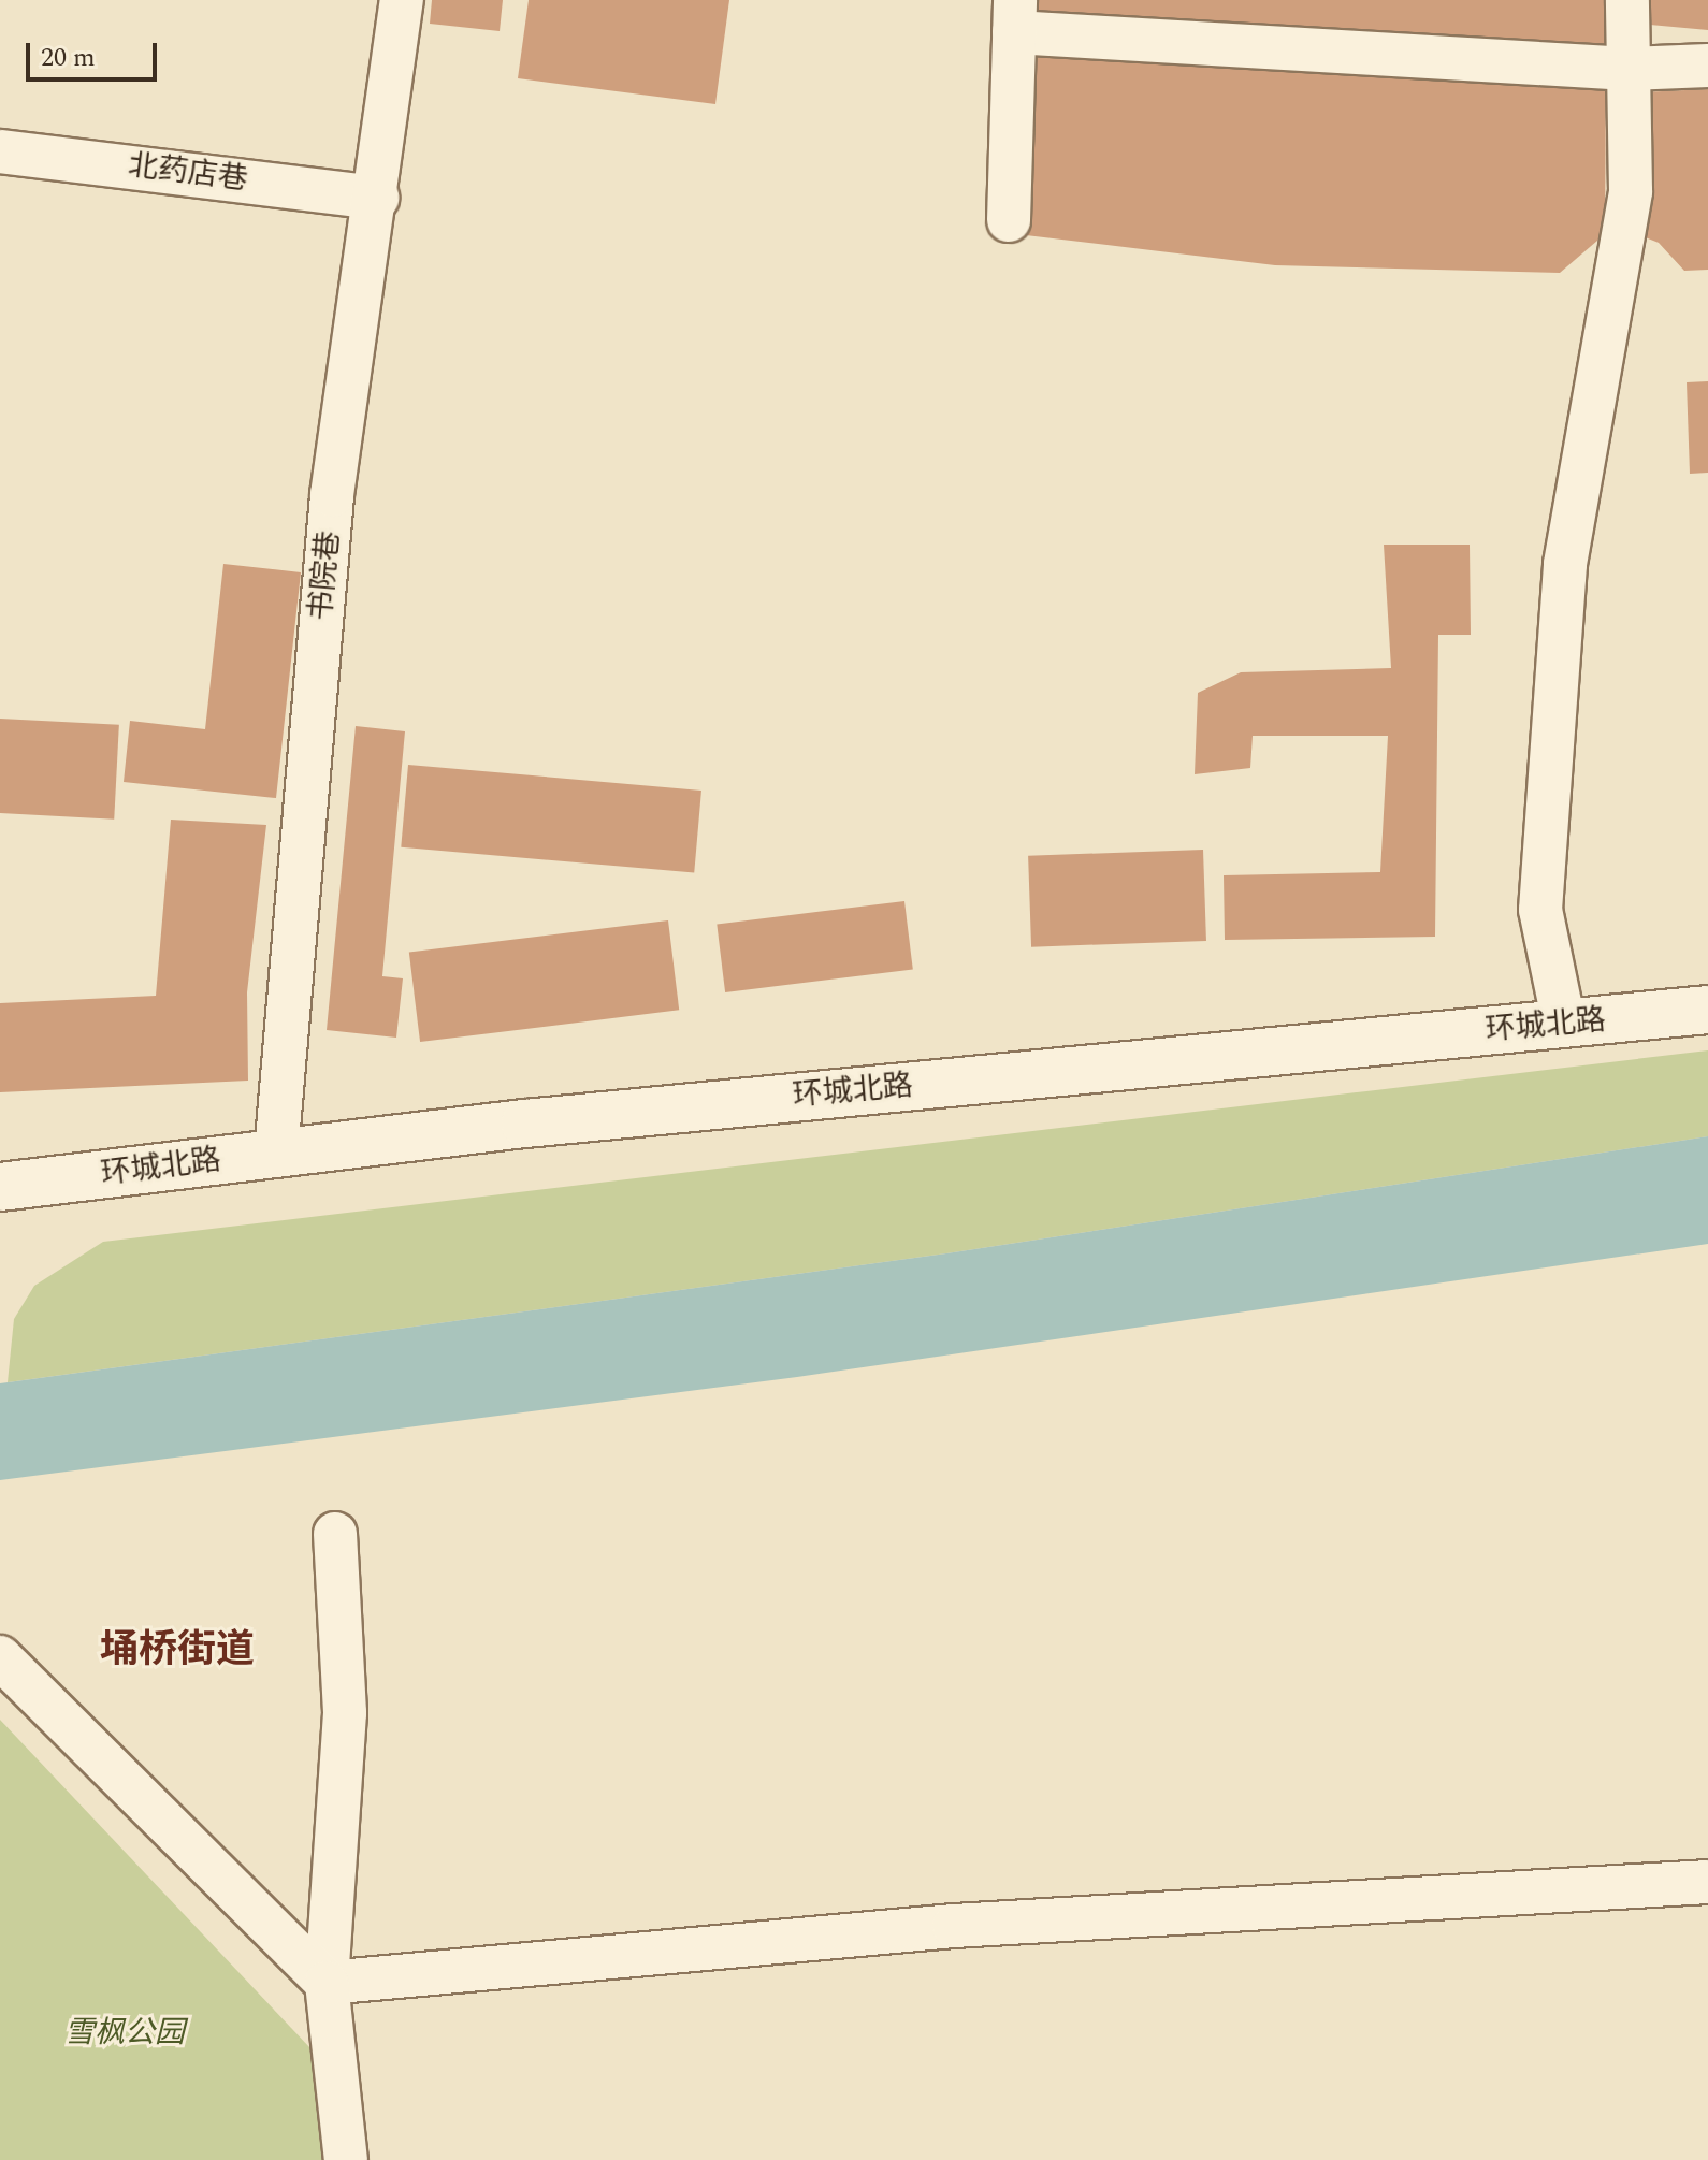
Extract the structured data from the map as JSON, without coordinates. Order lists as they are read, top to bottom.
{
  "streets": {
    "main road": ["环城北路"],
    "street": ["北药店巷", "书院巷"]
  },
  "crossings": [
    ["北药店巷", "书院巷"],
    ["书院巷", "环城北路"]
  ],
  "districts": ["埇桥街道"],
  "parks": ["雪枫公园"],
  "scale_bar": "20 m"
}
